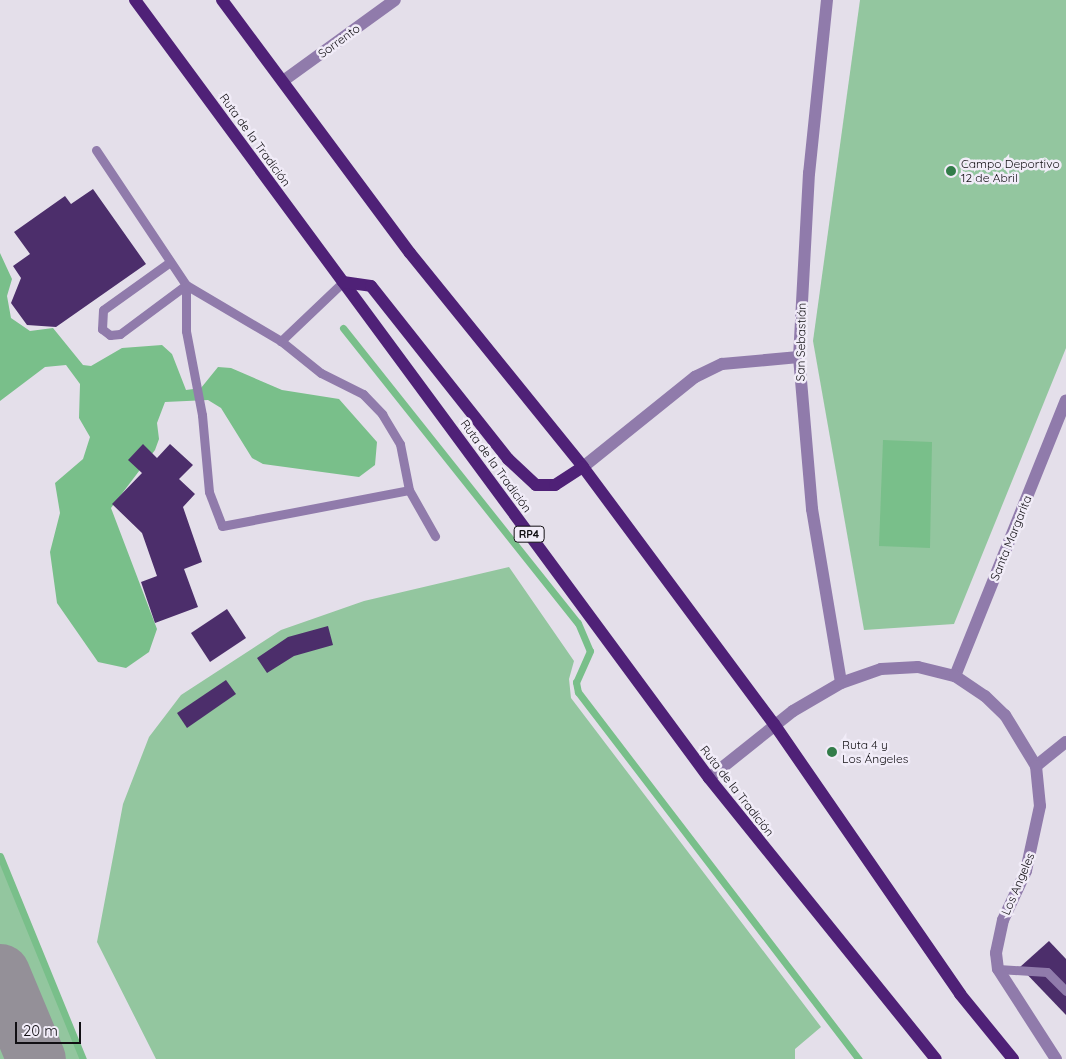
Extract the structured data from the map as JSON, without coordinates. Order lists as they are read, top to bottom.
{
  "streets": {
    "main road": ["Ruta de la Tradición", "RP4"],
    "street": [
      "Sorrento",
      "San Sebastián",
      "Santa Margarita",
      "Los Angeles"
    ]
  },
  "places": ["Campo Deportivo 12 de Abril", "Ruta 4 y Los Ángeles"],
  "scale_bar": "20 m"
}
